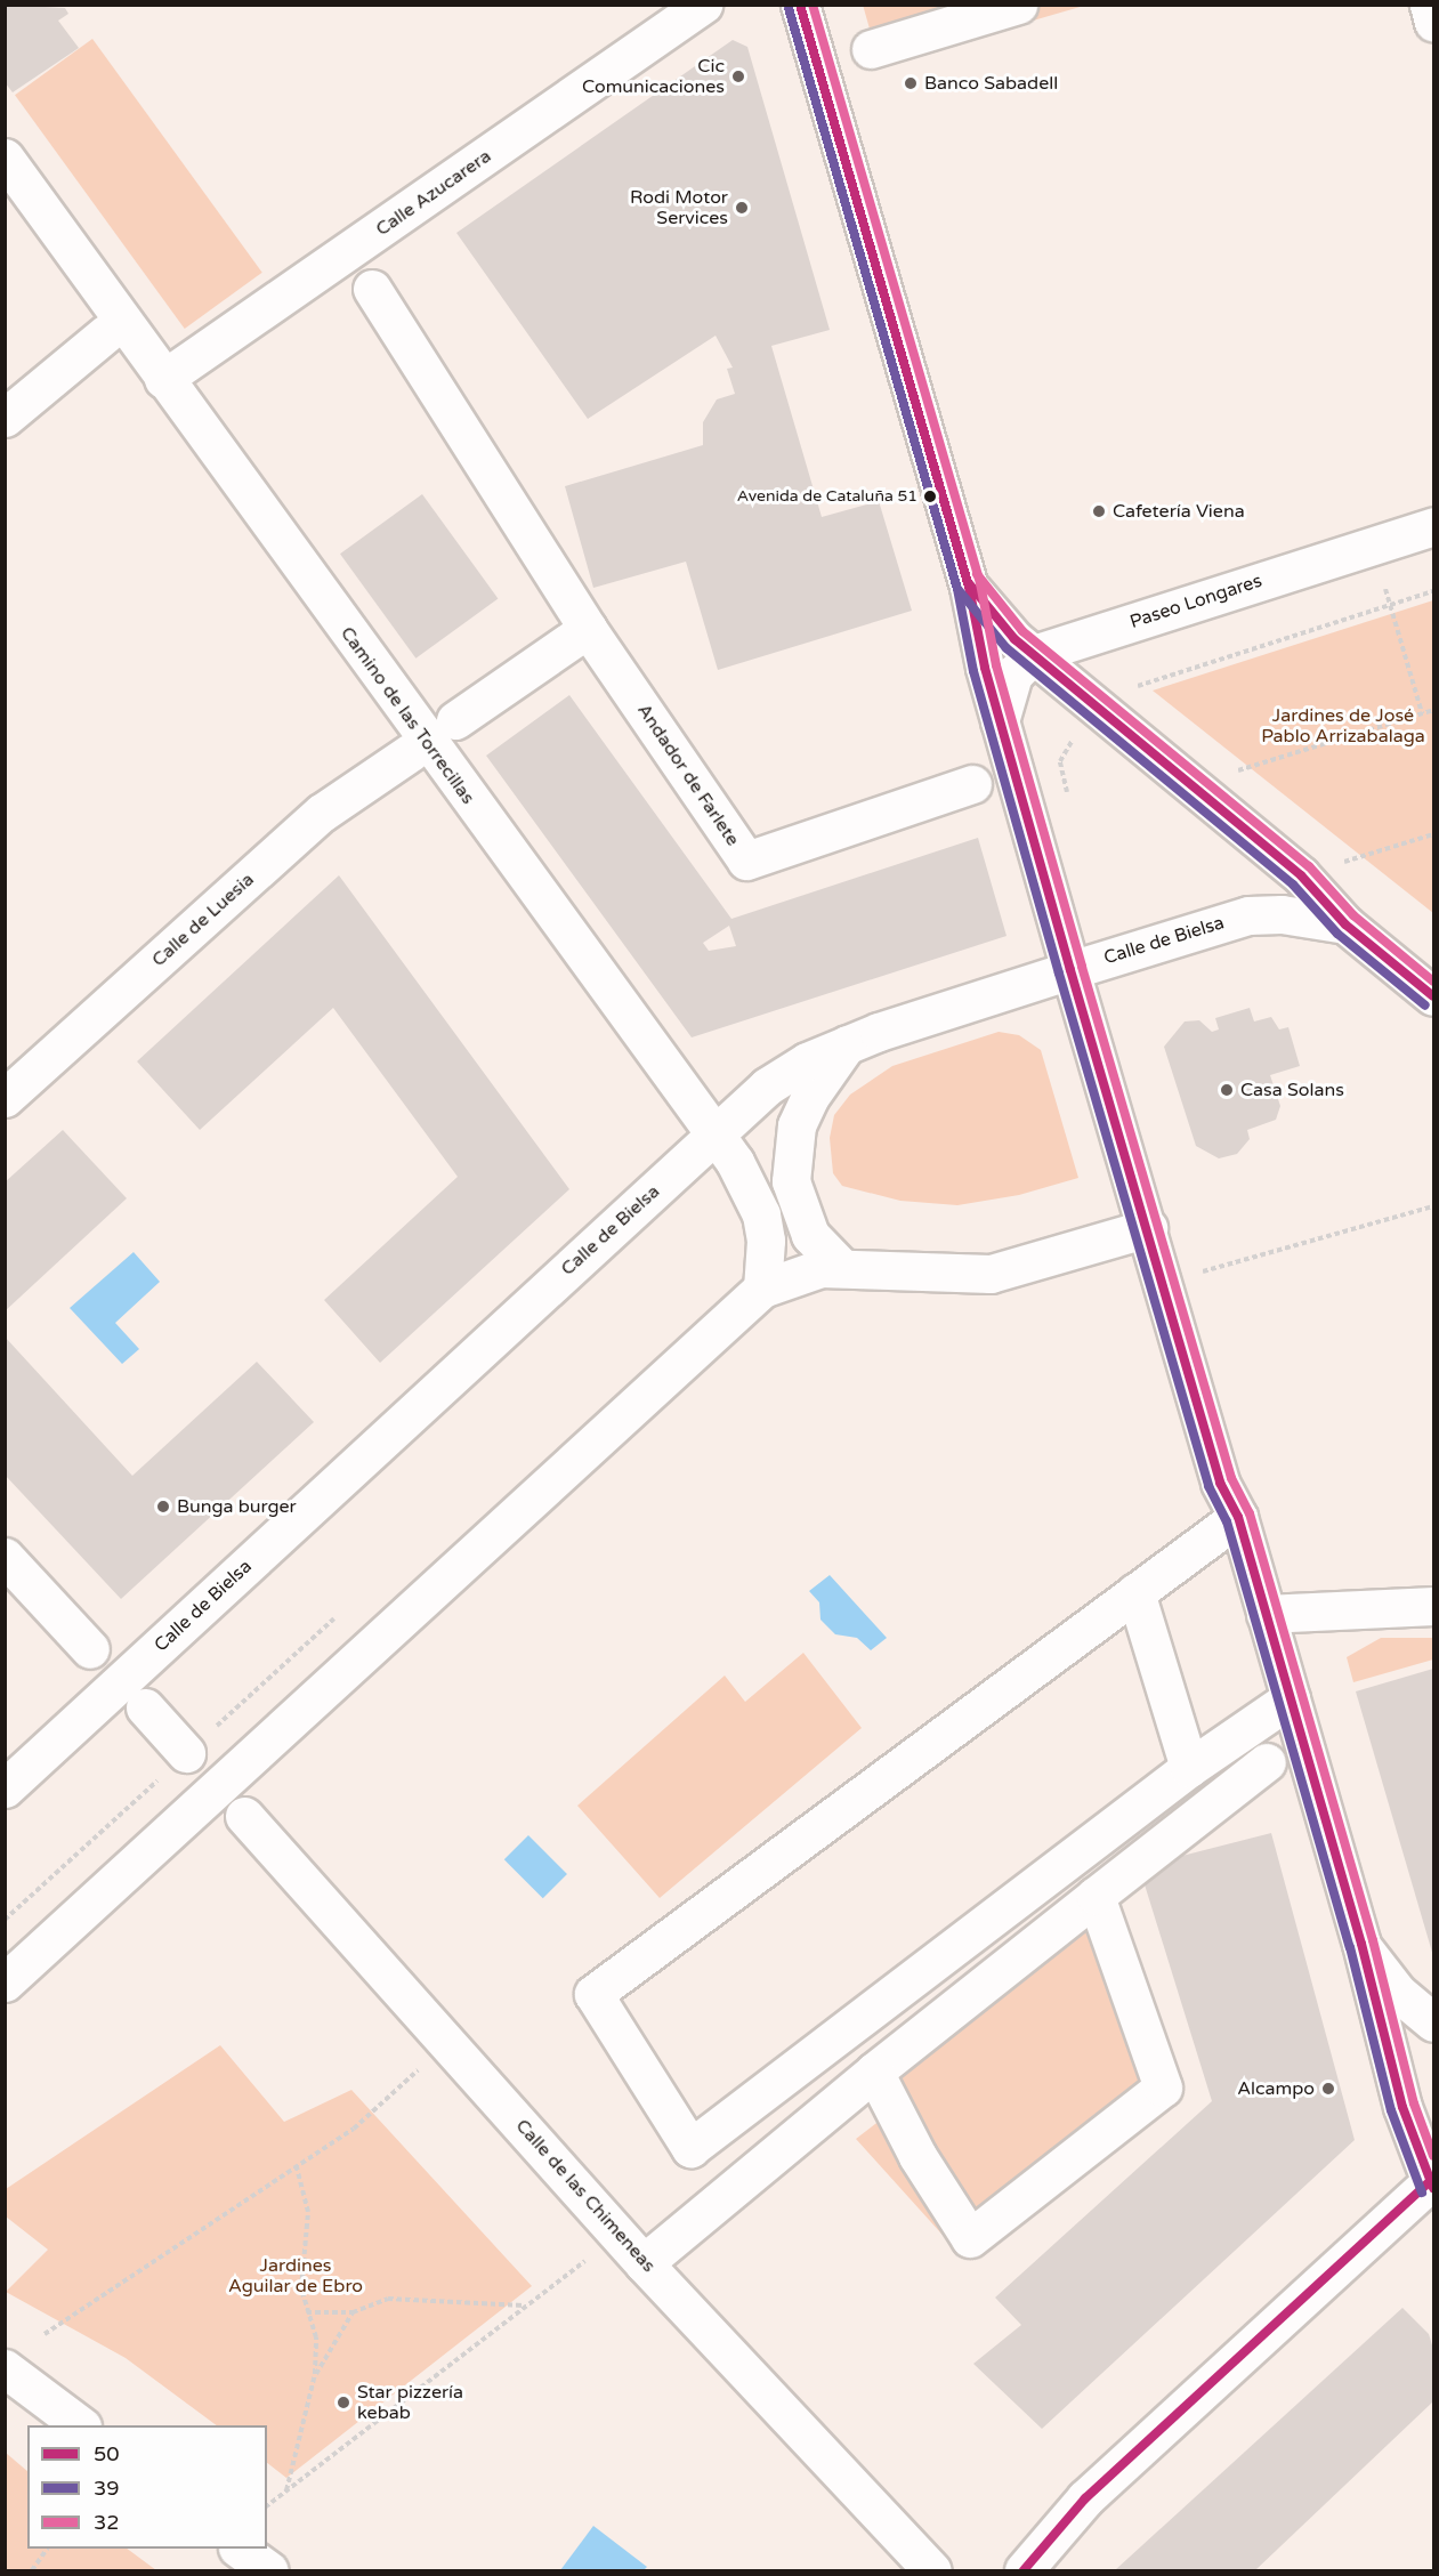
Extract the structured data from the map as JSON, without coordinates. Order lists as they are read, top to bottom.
{
  "streets": {
    "street": [
      "Calle Azucarera",
      "Paseo Longares",
      "Camino de las Torrecillas",
      "Andador de Farlete",
      "Calle de Luesia",
      "Calle de Bielsa",
      "Calle de las Chimeneas"
    ]
  },
  "crossings": [
    ["Calle Azucarera", "Camino de las Torrecillas"],
    ["Camino de las Torrecillas", "Calle de Bielsa"]
  ],
  "parks": ["Jardines de José Pablo Arrizabalaga", "Jardines Aguilar de Ebro"],
  "places": [
    "Cic Comunicaciones",
    "Banco Sabadell",
    "Rodi Motor Services",
    "Avenida de Cataluña 51",
    "Cafetería Viena",
    "Casa Solans",
    "Bunga burger",
    "Alcampo",
    "Star pizzería kebab"
  ],
  "lines": ["transit line 50", "transit line 32", "transit line 39"],
  "legend": ["50", "39", "32"]
}
